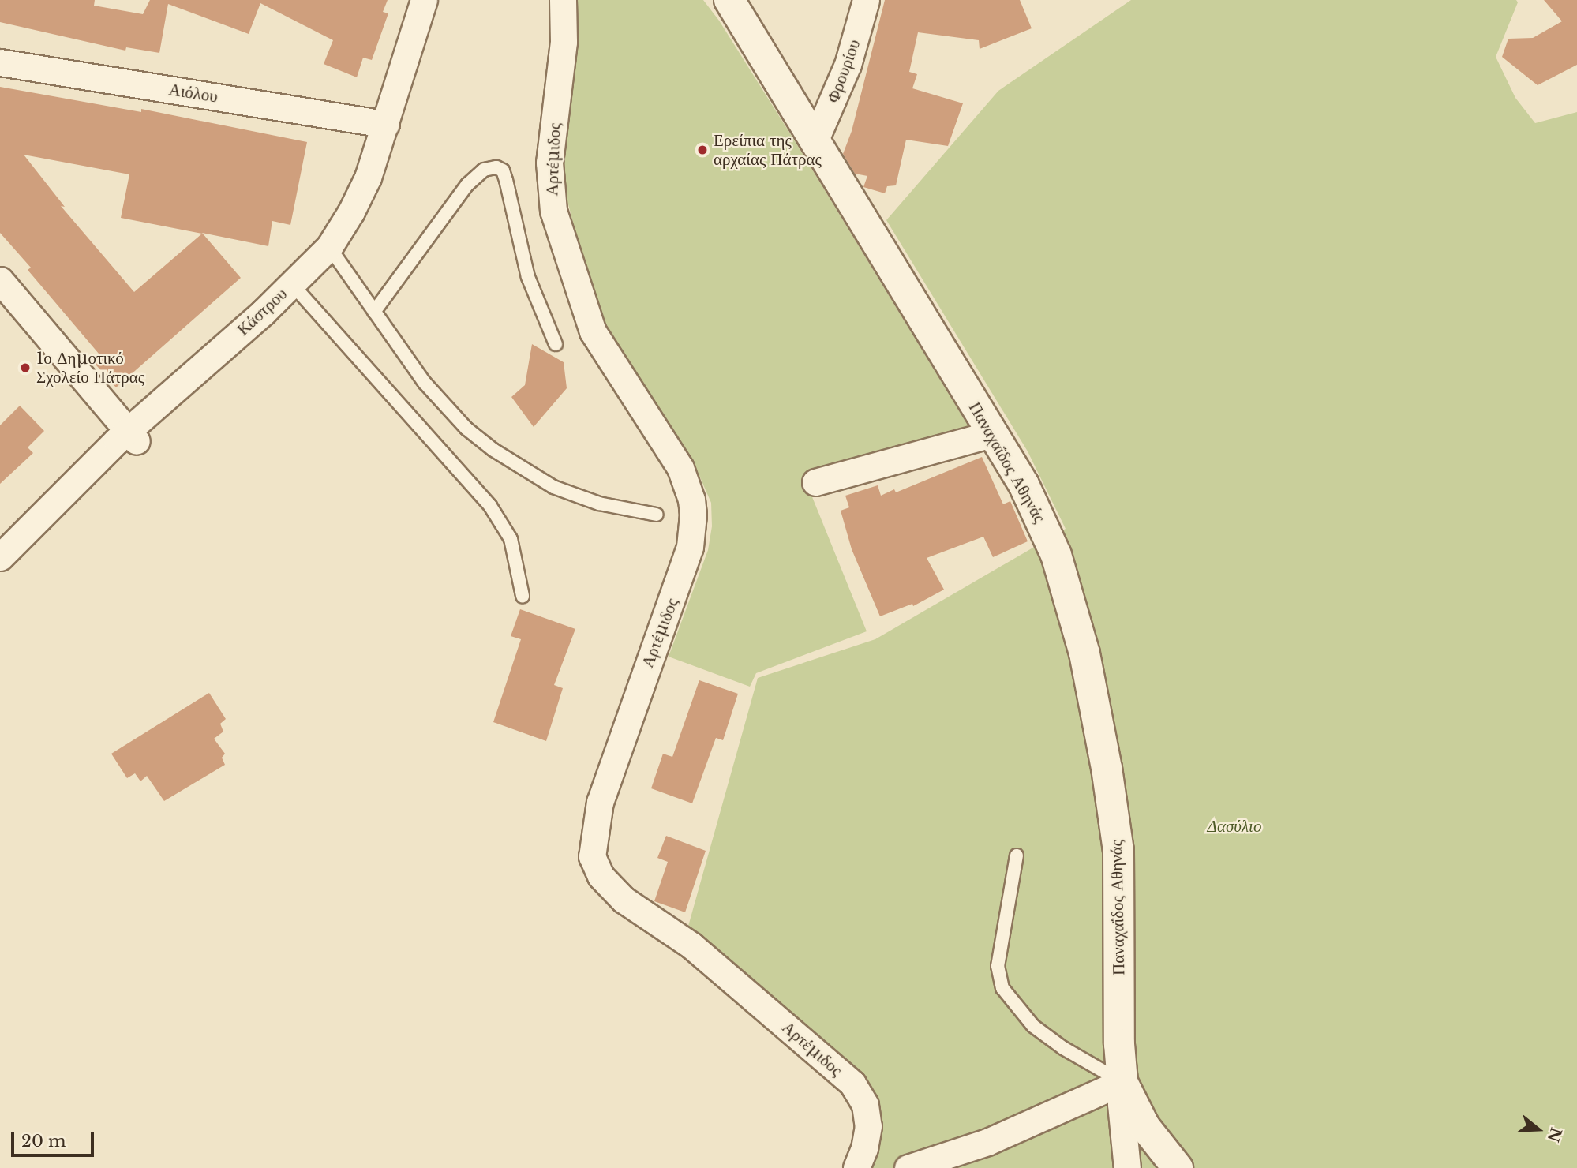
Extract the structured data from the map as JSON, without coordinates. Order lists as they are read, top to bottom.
{
  "streets": {
    "street": [
      "Φρουρίου",
      "Αιόλου",
      "Αρτέμιδος",
      "Κάστρου",
      "Παναχαΐδος Αθηνάς"
    ]
  },
  "crossings": [
    ["Φρουρίου", "Παναχαΐδος Αθηνάς"],
    ["Αιόλου", "Κάστρου"]
  ],
  "parks": ["Δασύλιο"],
  "places": ["Ερείπια της αρχαίας Πάτρας", "1ο Δημοτικό Σχολείο Πάτρας"],
  "scale_bar": "20 m",
  "north": "right"
}
